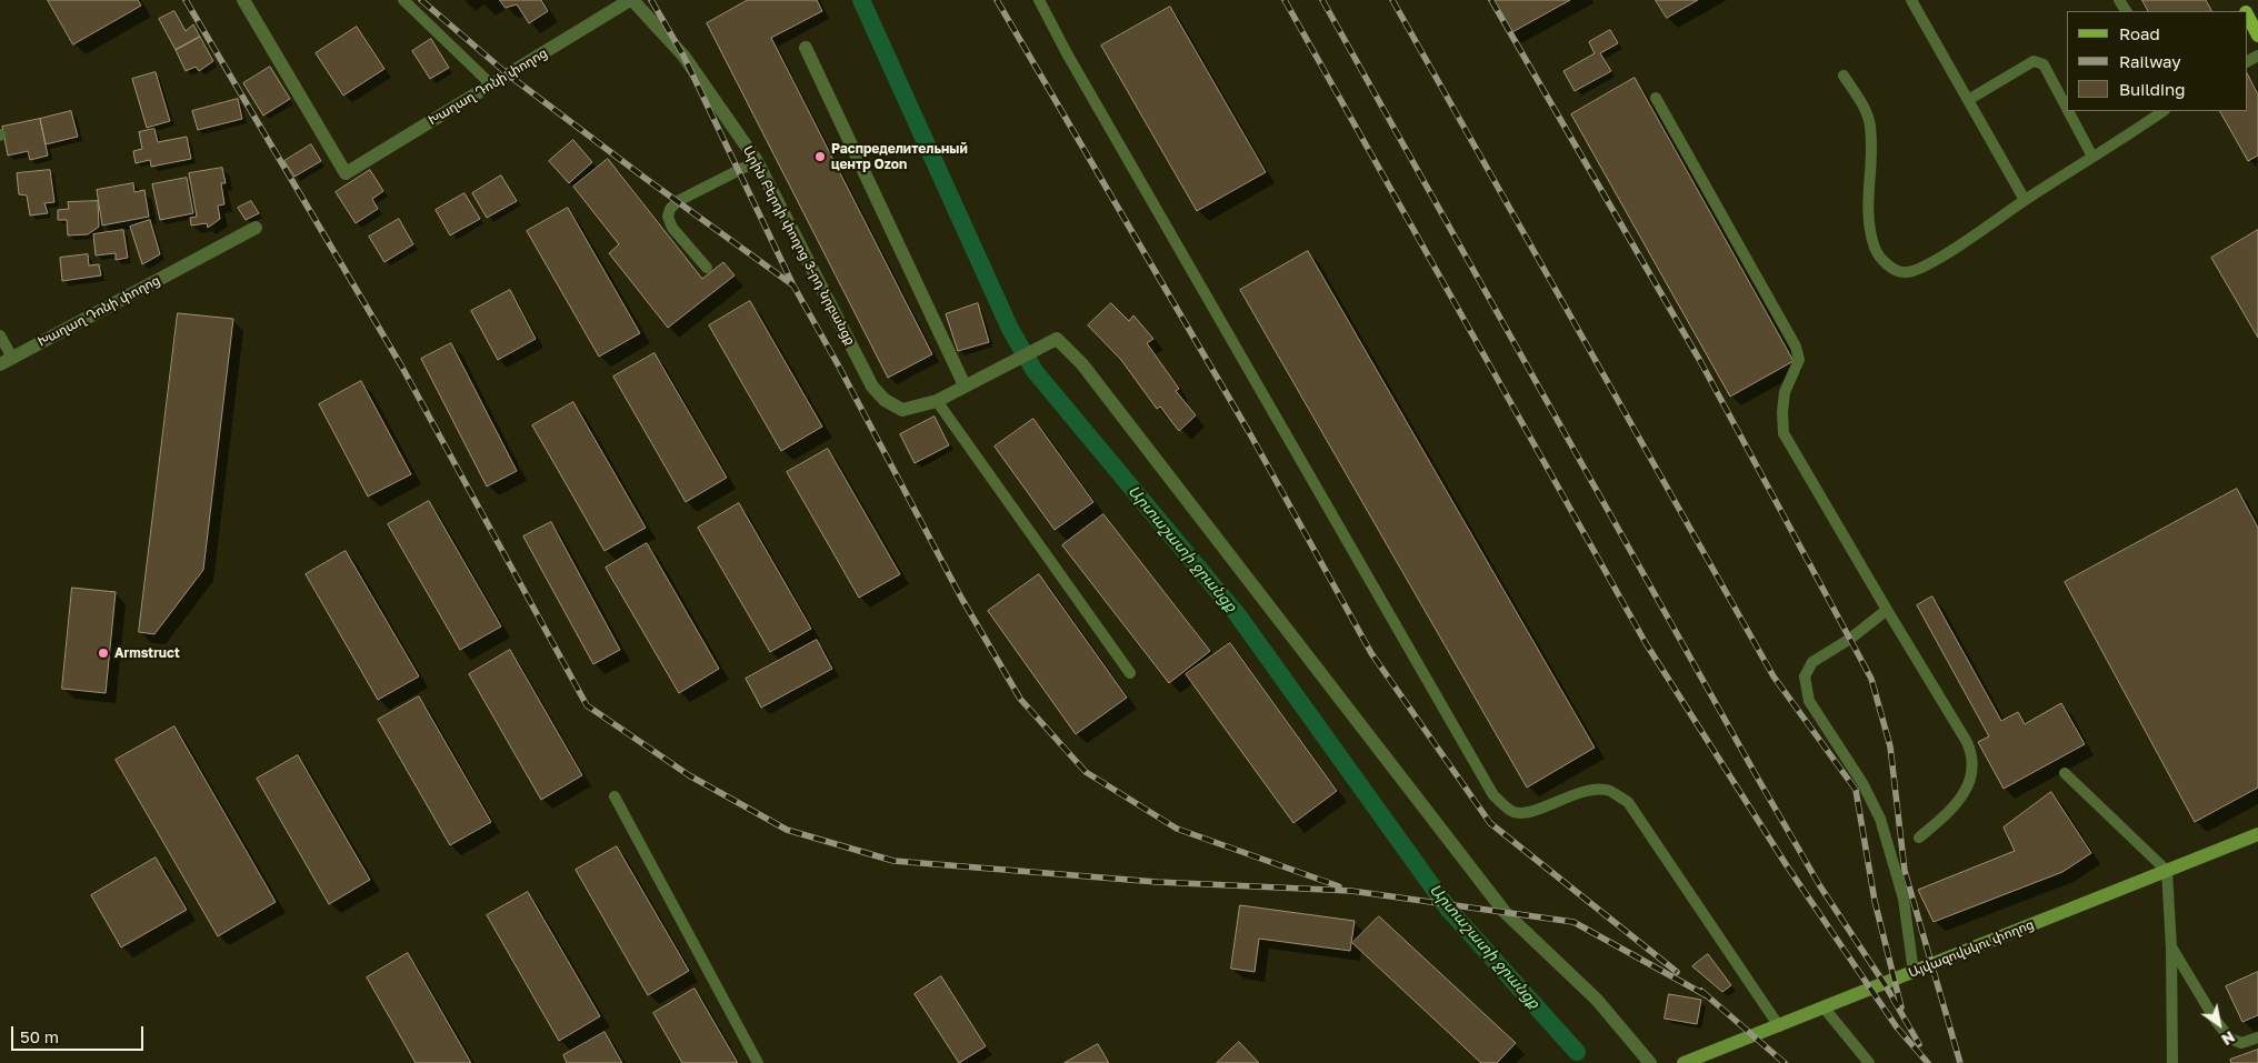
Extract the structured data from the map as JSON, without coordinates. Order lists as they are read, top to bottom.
{
  "streets": {
    "main road": ["Այվազովսկու փողոց"],
    "street": ["Խաղաղ Դոնի փողոց", "Արին Բերդի փողոց 3-րդ նրբանցք"]
  },
  "crossings": [
    ["Խաղաղ Դոնի փողոց", "Արին Բերդի փողոց 3-րդ նրբանցք"]
  ],
  "water": ["Արտաշատի ջրանցք"],
  "places": ["Распределительный центр Ozon", "Armstruct"],
  "legend": ["Road", "Railway", "Building"],
  "scale_bar": "50 m",
  "north": "bottom right"
}
